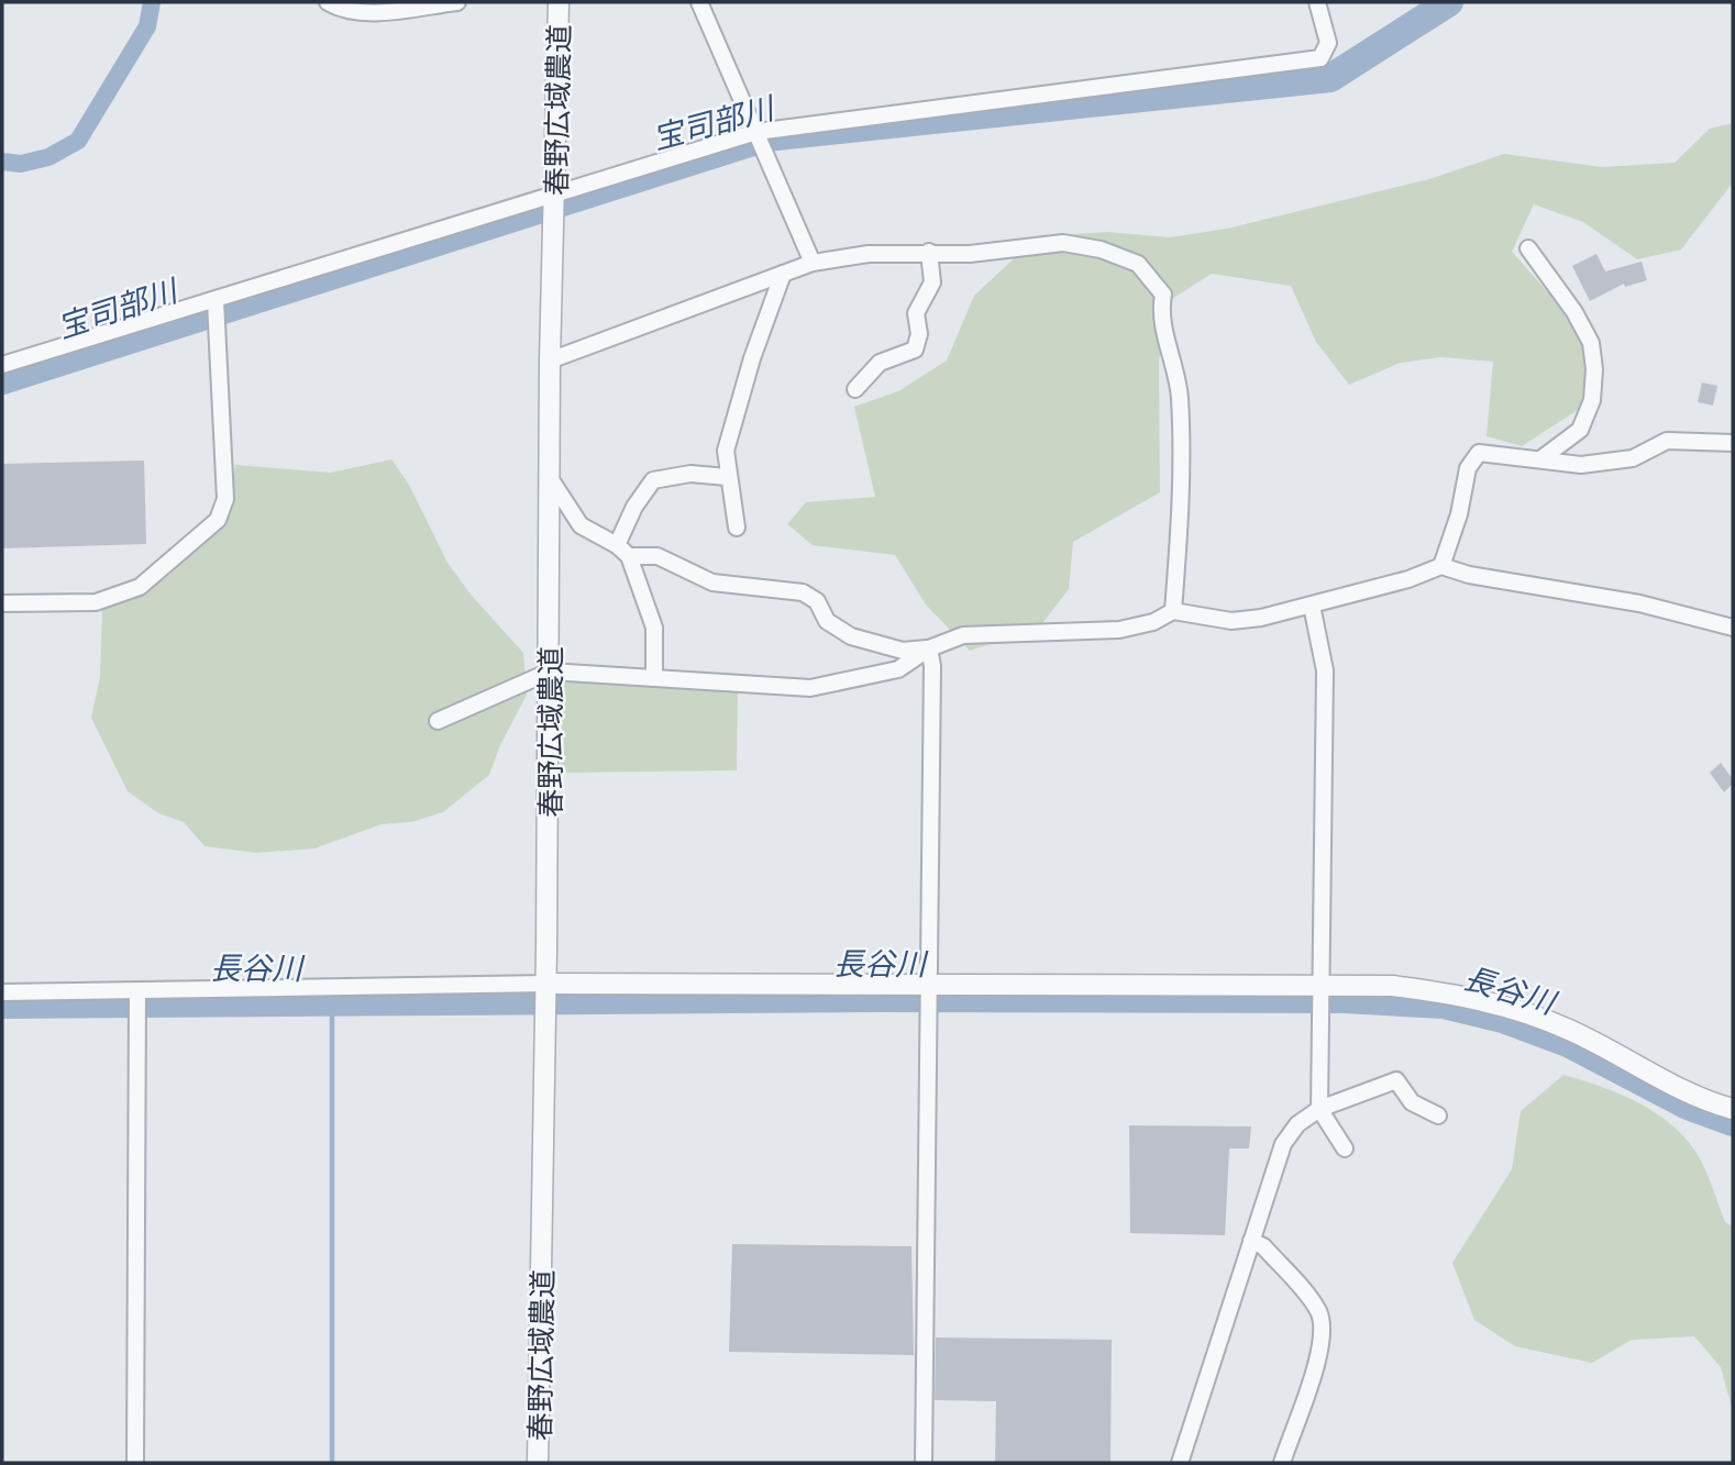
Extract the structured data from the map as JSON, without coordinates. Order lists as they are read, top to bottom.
{
  "streets": {
    "street": ["春野広域農道"]
  },
  "water": ["宝司部川", "長谷川"]
}
